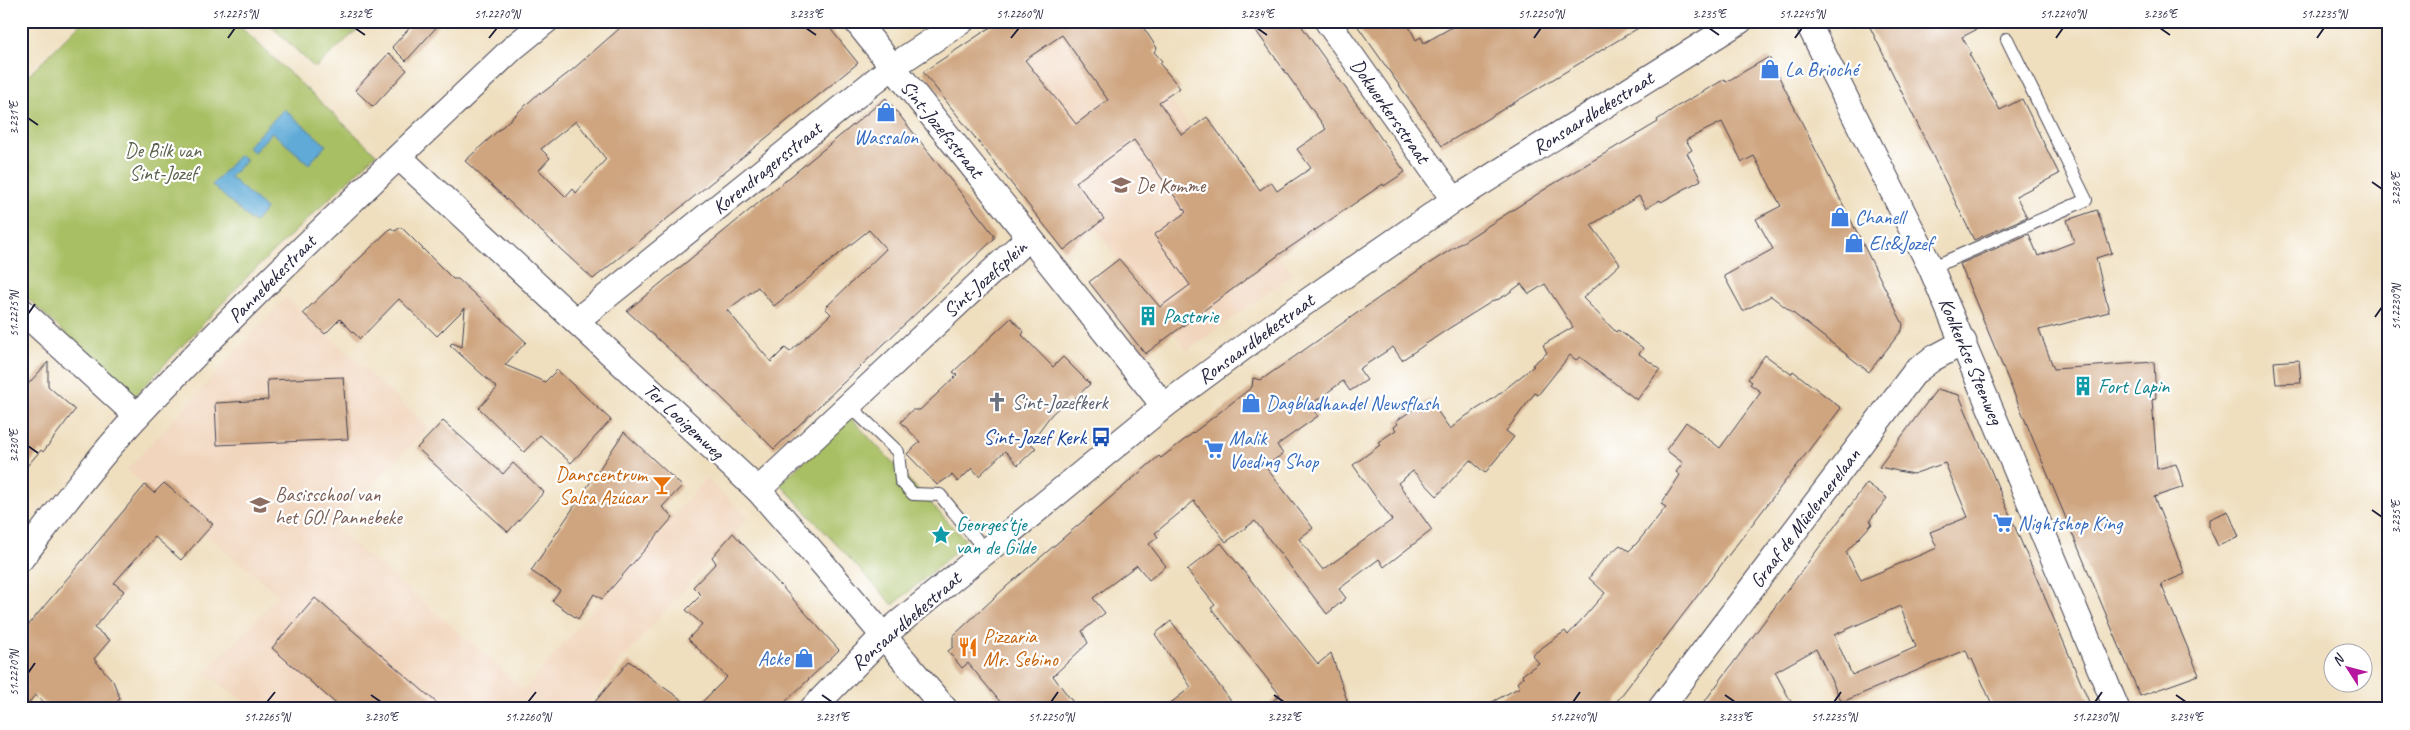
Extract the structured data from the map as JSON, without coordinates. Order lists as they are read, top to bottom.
{
  "streets": {
    "street": [
      "Dokwerkersstraat",
      "Ronsaardbekestraat",
      "Sint-Jozefsstraat",
      "Korendragersstraat",
      "Pannebekestraat",
      "Sint-Jozefsplein",
      "Koolkerkse Steenweg",
      "Ter Looigemweg",
      "Graaf de Mûelenaerelaan"
    ]
  },
  "crossings": [
    ["Dokwerkersstraat", "Ronsaardbekestraat"],
    ["Ronsaardbekestraat", "Sint-Jozefsplein"],
    ["Ronsaardbekestraat", "Ter Looigemweg"],
    ["Sint-Jozefsstraat", "Korendragersstraat"],
    ["Sint-Jozefsstraat", "Sint-Jozefsplein"],
    ["Korendragersstraat", "Ter Looigemweg"],
    ["Pannebekestraat", "Ter Looigemweg"],
    ["Sint-Jozefsplein", "Ter Looigemweg"],
    ["Koolkerkse Steenweg", "Graaf de Mûelenaerelaan"]
  ],
  "parks": ["De Bilk van Sint-Jozef"],
  "places": {
    "shop": [
      "La Brioché",
      "Wassalon",
      "Chanell",
      "Els&Jozef",
      "Dagbladhandel Newsflash",
      "Acke"
    ],
    "school or university": ["De Komme", "Basisschool van het GO! Pannebeke"],
    "building": ["Pastorie", "Fort Lapin"],
    "church": ["Sint-Jozefkerk"],
    "bus stop": ["Sint-Jozef Kerk"],
    "supermarket": ["Malik Voeding Shop", "Nightshop King"],
    "bar": ["Danscentrum Salsa Azúcar"],
    "place": ["Georges'tje van de Gilde"],
    "restaurant": ["Pizzaria Mr. Sebino"]
  },
  "north": "top left",
  "coordinates": [
    "51.2275°N",
    "3.232°E",
    "51.2270°N",
    "3.233°E",
    "51.2260°N",
    "3.234°E",
    "51.2250°N",
    "3.235°E",
    "51.2245°N",
    "51.2240°N",
    "3.236°E",
    "51.2235°N",
    "3.231°E",
    "51.2230°N",
    "3.230°E",
    "51.2265°N"
  ]
}
